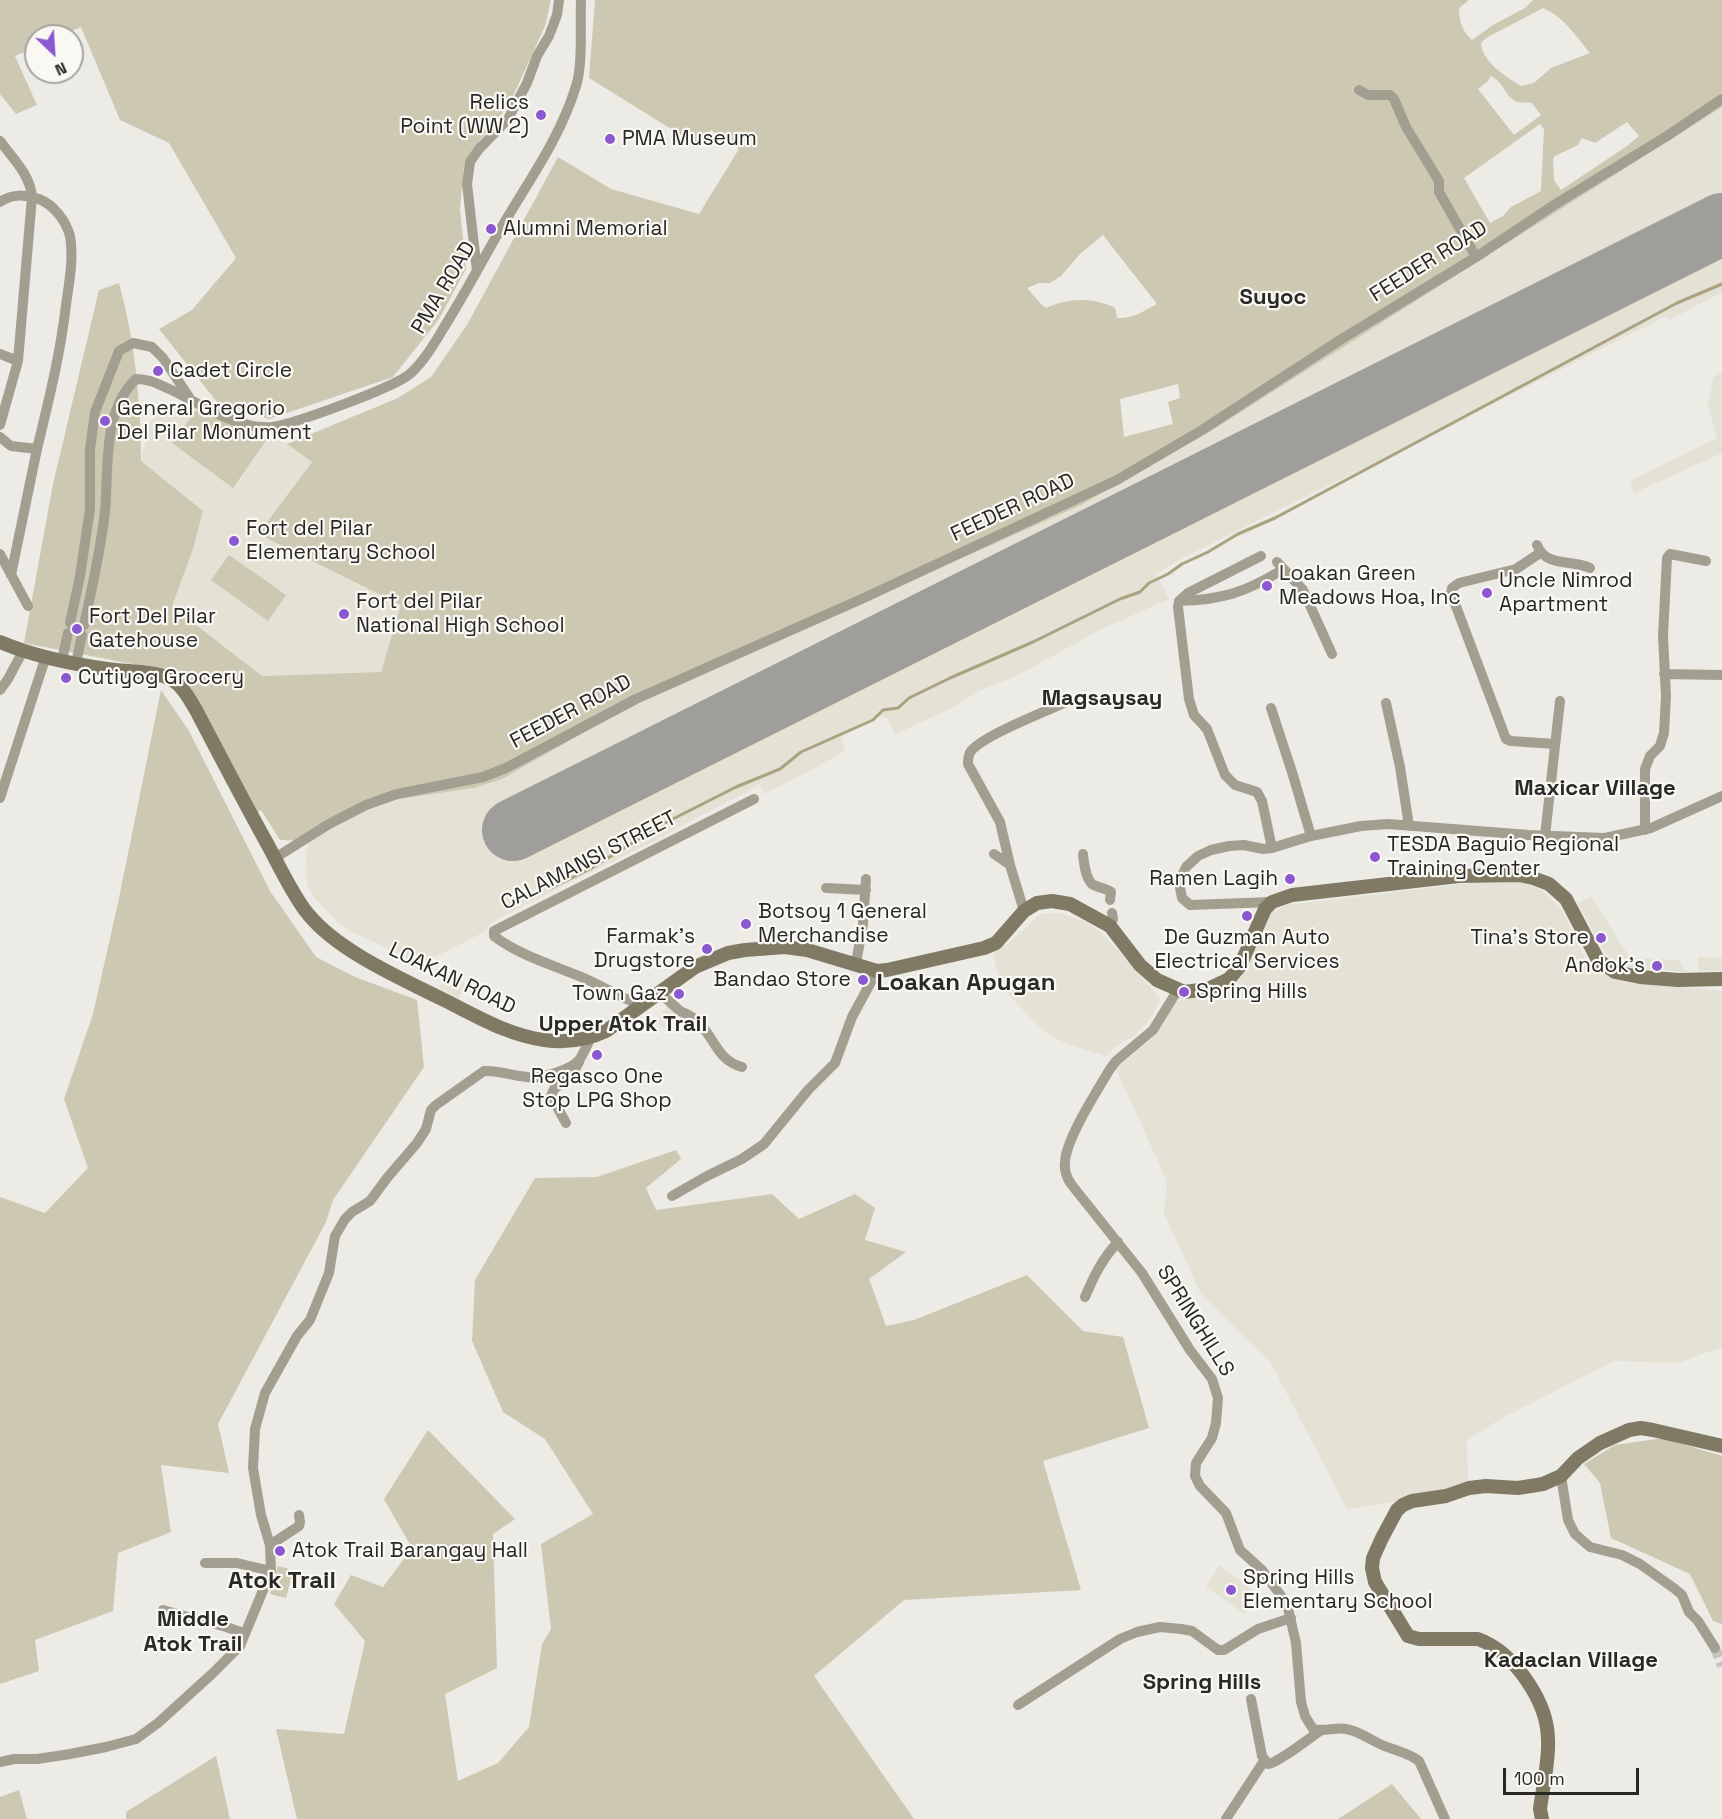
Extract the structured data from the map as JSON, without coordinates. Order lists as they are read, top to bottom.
{
  "streets": {
    "main road": ["LOAKAN ROAD"],
    "street": [
      "FEEDER ROAD",
      "PMA ROAD",
      "CALAMANSI STREET",
      "SPRINGHILLS"
    ]
  },
  "crossings": [
    ["FEEDER ROAD", "LOAKAN ROAD"],
    ["PMA ROAD", "LOAKAN ROAD"],
    ["CALAMANSI STREET", "LOAKAN ROAD"]
  ],
  "districts": [
    "Suyoc",
    "Magsaysay",
    "Maxicar Village",
    "Loakan Apugan",
    "Upper Atok Trail",
    "Atok Trail",
    "Middle Atok Trail",
    "Kadaclan Village",
    "Spring Hills"
  ],
  "places": [
    "Relics Point (WW 2)",
    "PMA Museum",
    "Alumni Memorial",
    "Cadet Circle",
    "General Gregorio Del Pilar Monument",
    "Fort del Pilar Elementary School",
    "Loakan Green Meadows Hoa, Inc",
    "Uncle Nimrod Apartment",
    "Fort del Pilar National High School",
    "Fort Del Pilar Gatehouse",
    "Cutiyog Grocery",
    "TESDA Baguio Regional Training Center",
    "Ramen Lagih",
    "De Guzman Auto Electrical Services",
    "Botsoy 1 General Merchandise",
    "Tina's Store",
    "Farmak's Drugstore",
    "Andok's",
    "Bandao Store",
    "Spring Hills",
    "Town Gaz",
    "Regasco One Stop LPG Shop",
    "Atok Trail Barangay Hall",
    "Spring Hills Elementary School"
  ],
  "scale_bar": "100 m",
  "north": "bottom right"
}
